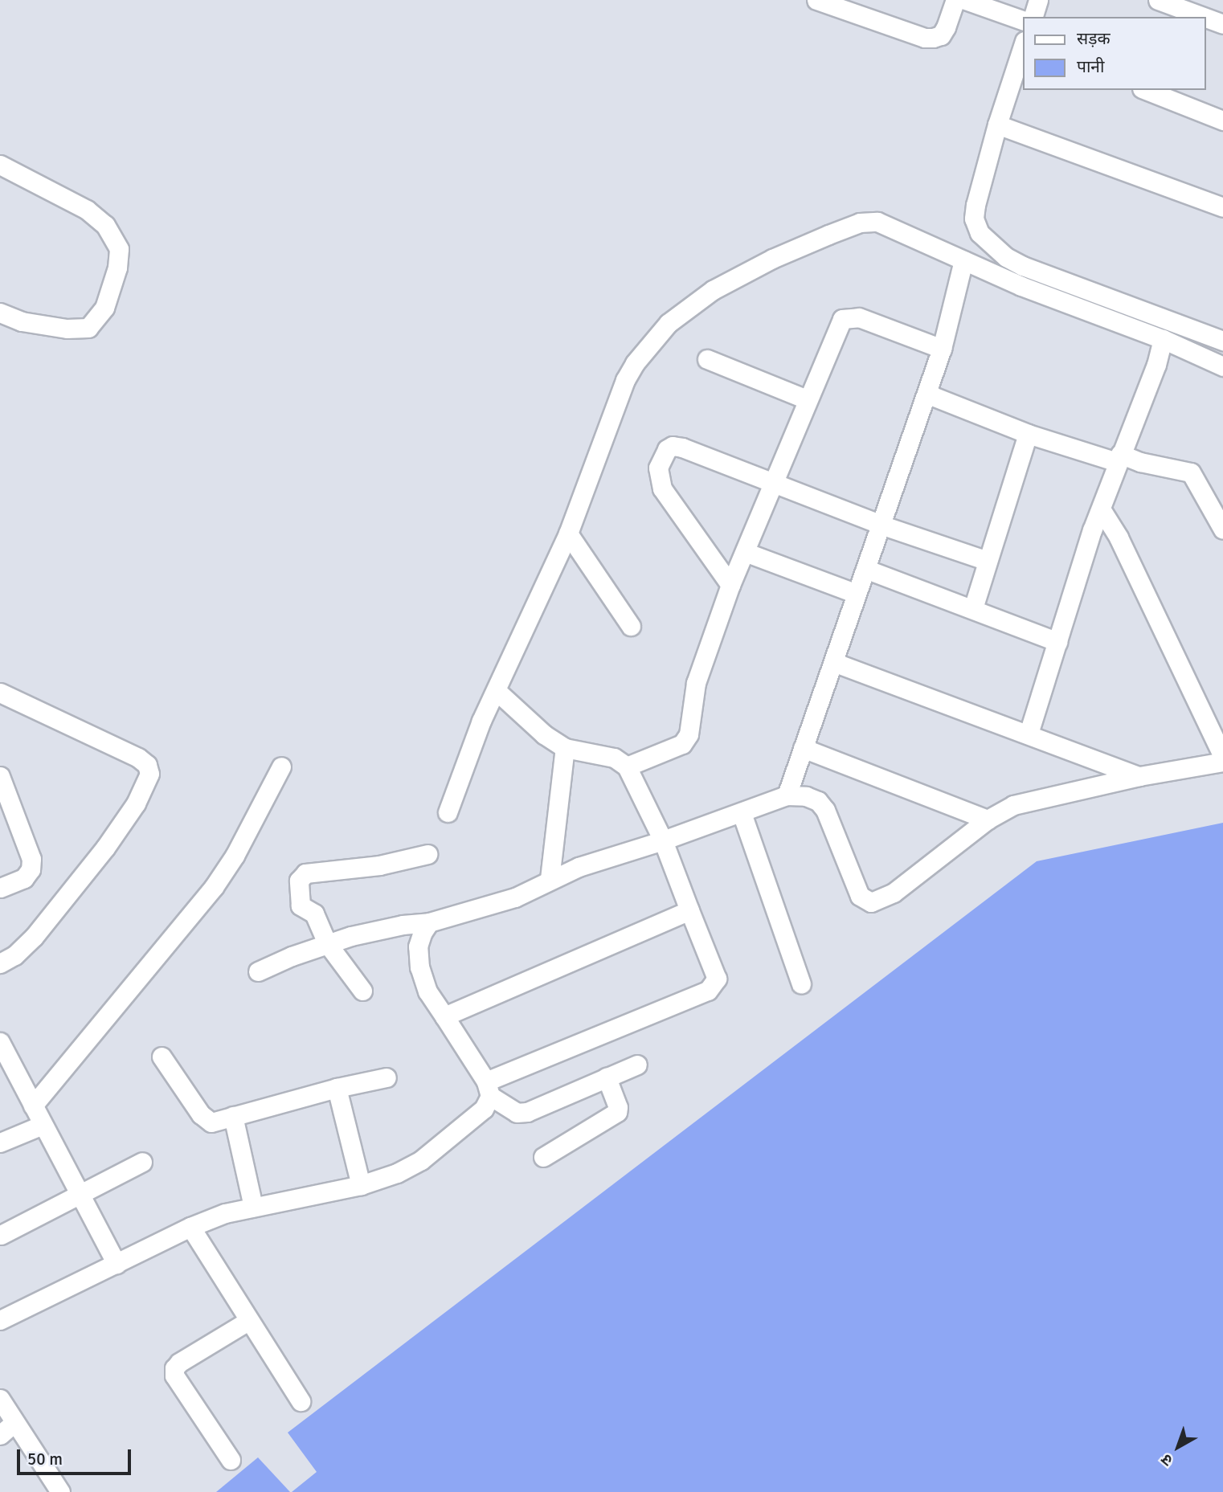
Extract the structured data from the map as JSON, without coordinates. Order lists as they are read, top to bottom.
{
  "legend": ["सड़क", "पानी"],
  "scale_bar": "50 m",
  "north": "bottom left"
}
